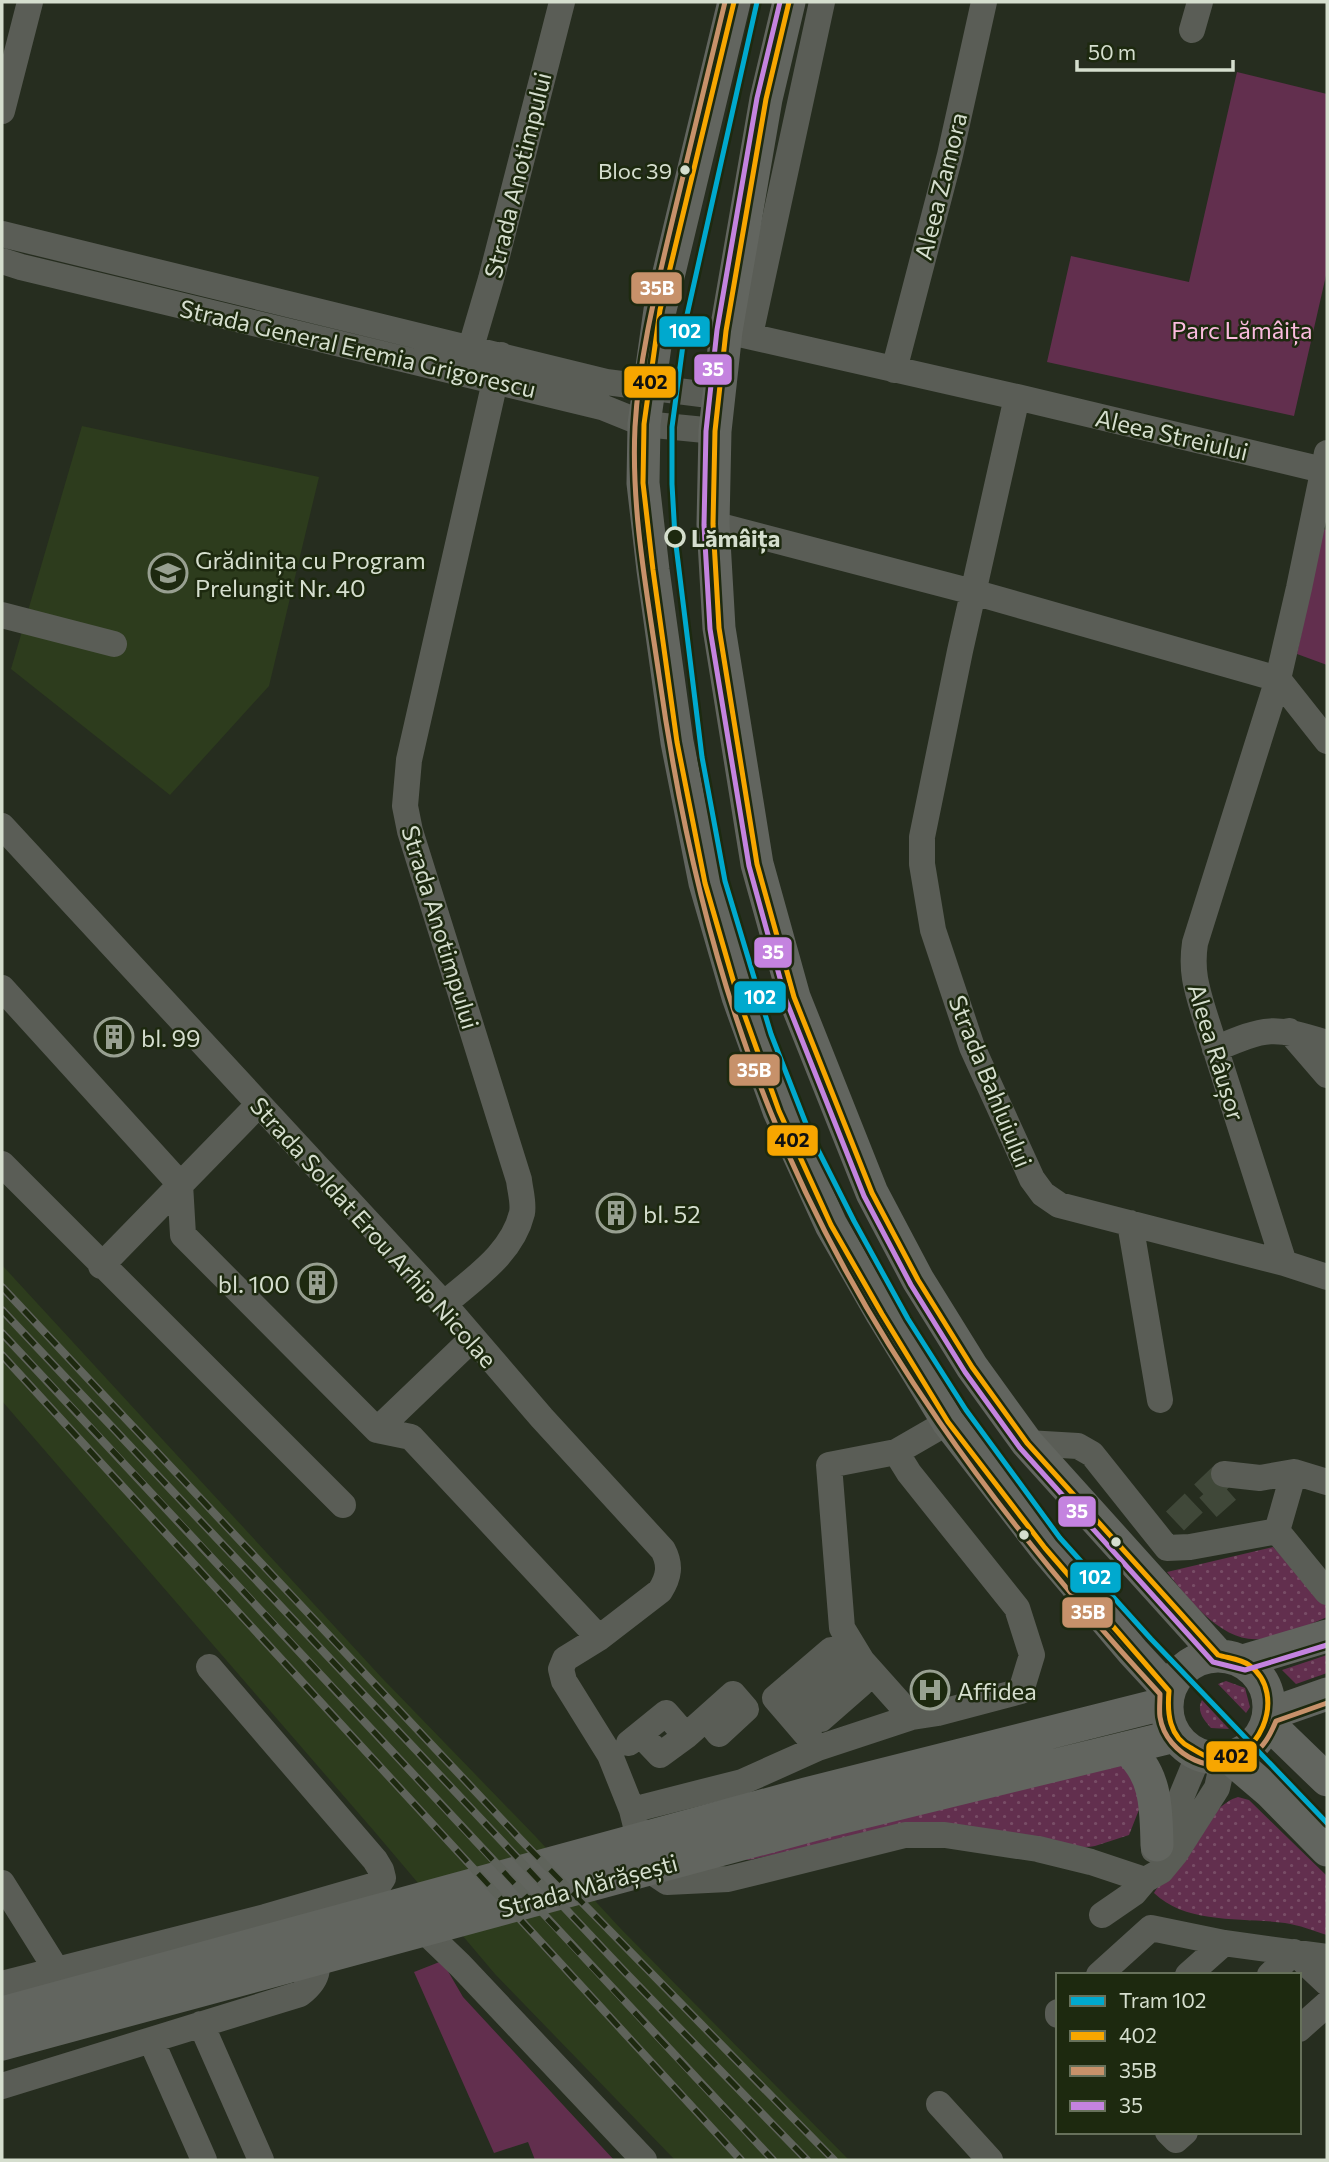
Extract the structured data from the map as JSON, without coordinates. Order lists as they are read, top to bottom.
{
  "streets": {
    "main road": ["Strada Mărășești"],
    "street": [
      "Strada Anotimpului",
      "Aleea Zamora",
      "Strada General Eremia Grigorescu",
      "Aleea Streiului",
      "Aleea Râușor",
      "Strada Bahluiului",
      "Strada Soldat Erou Arhip Nicolae"
    ]
  },
  "crossings": [
    ["Strada Anotimpului", "Strada General Eremia Grigorescu"],
    ["Strada Anotimpului", "Strada Soldat Erou Arhip Nicolae"],
    ["Aleea Zamora", "Aleea Streiului"],
    ["Aleea Streiului", "Aleea Râușor"],
    ["Aleea Râușor", "Strada Bahluiului"]
  ],
  "parks": ["Parc Lămâița"],
  "places": {
    "other": ["Bloc 39", "Lămâița"],
    "school or university": ["Grădinița cu Program Prelungit Nr. 40"],
    "building": ["bl. 99", "bl. 52", "bl. 100"],
    "hospital": ["Affidea"]
  },
  "lines": [
    "tram line 102",
    "transit line 402",
    "transit line 35B",
    "transit line 35"
  ],
  "legend": [
    "Tram 102",
    "402",
    "35B",
    "35"
  ],
  "scale_bar": "50 m"
}
